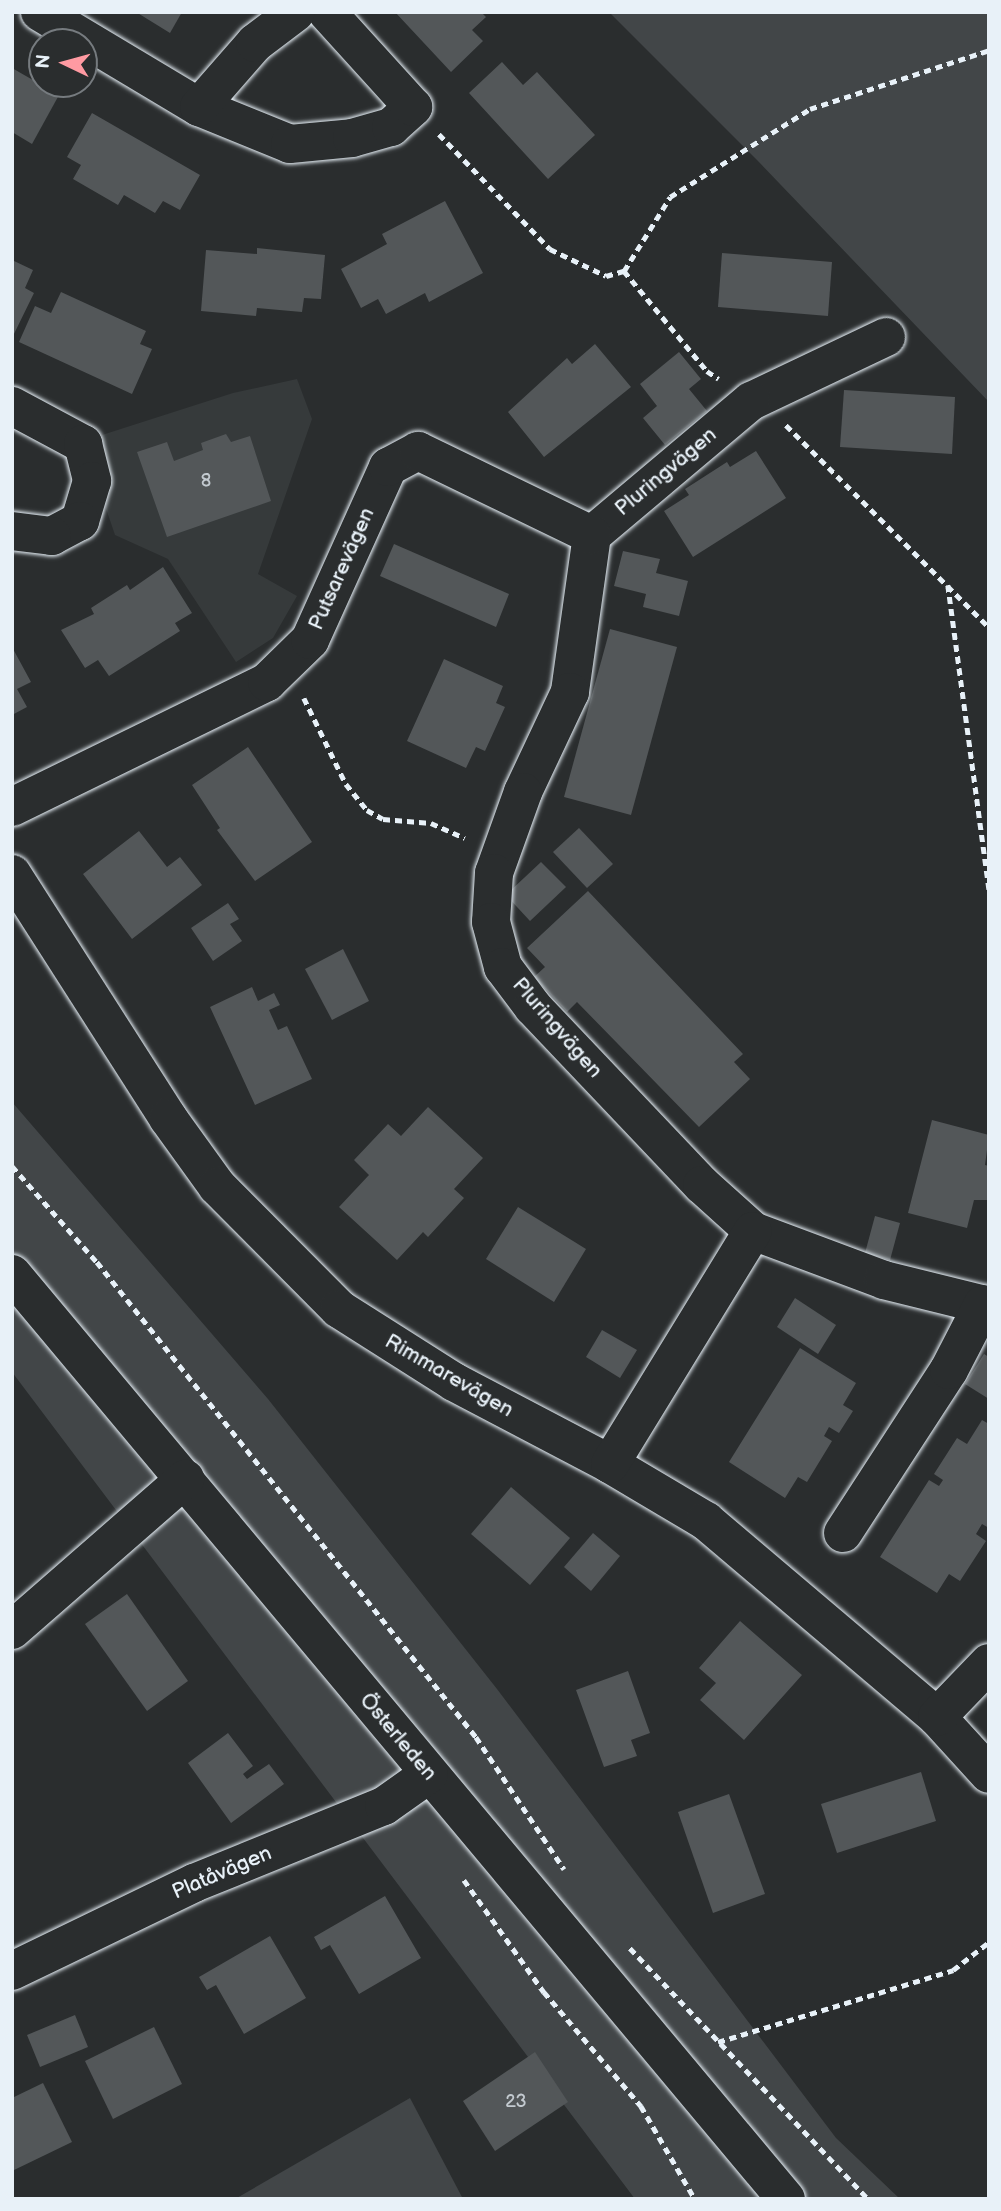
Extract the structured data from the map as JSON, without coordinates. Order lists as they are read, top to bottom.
{
  "streets": {
    "street": [
      "Pluringvägen",
      "Putsarevägen",
      "Rimmarevägen",
      "Österleden",
      "Platåvägen"
    ]
  },
  "crossings": [
    ["Pluringvägen", "Putsarevägen"],
    ["Österleden", "Platåvägen"]
  ],
  "house_numbers": ["8", "23"],
  "north": "left"
}
